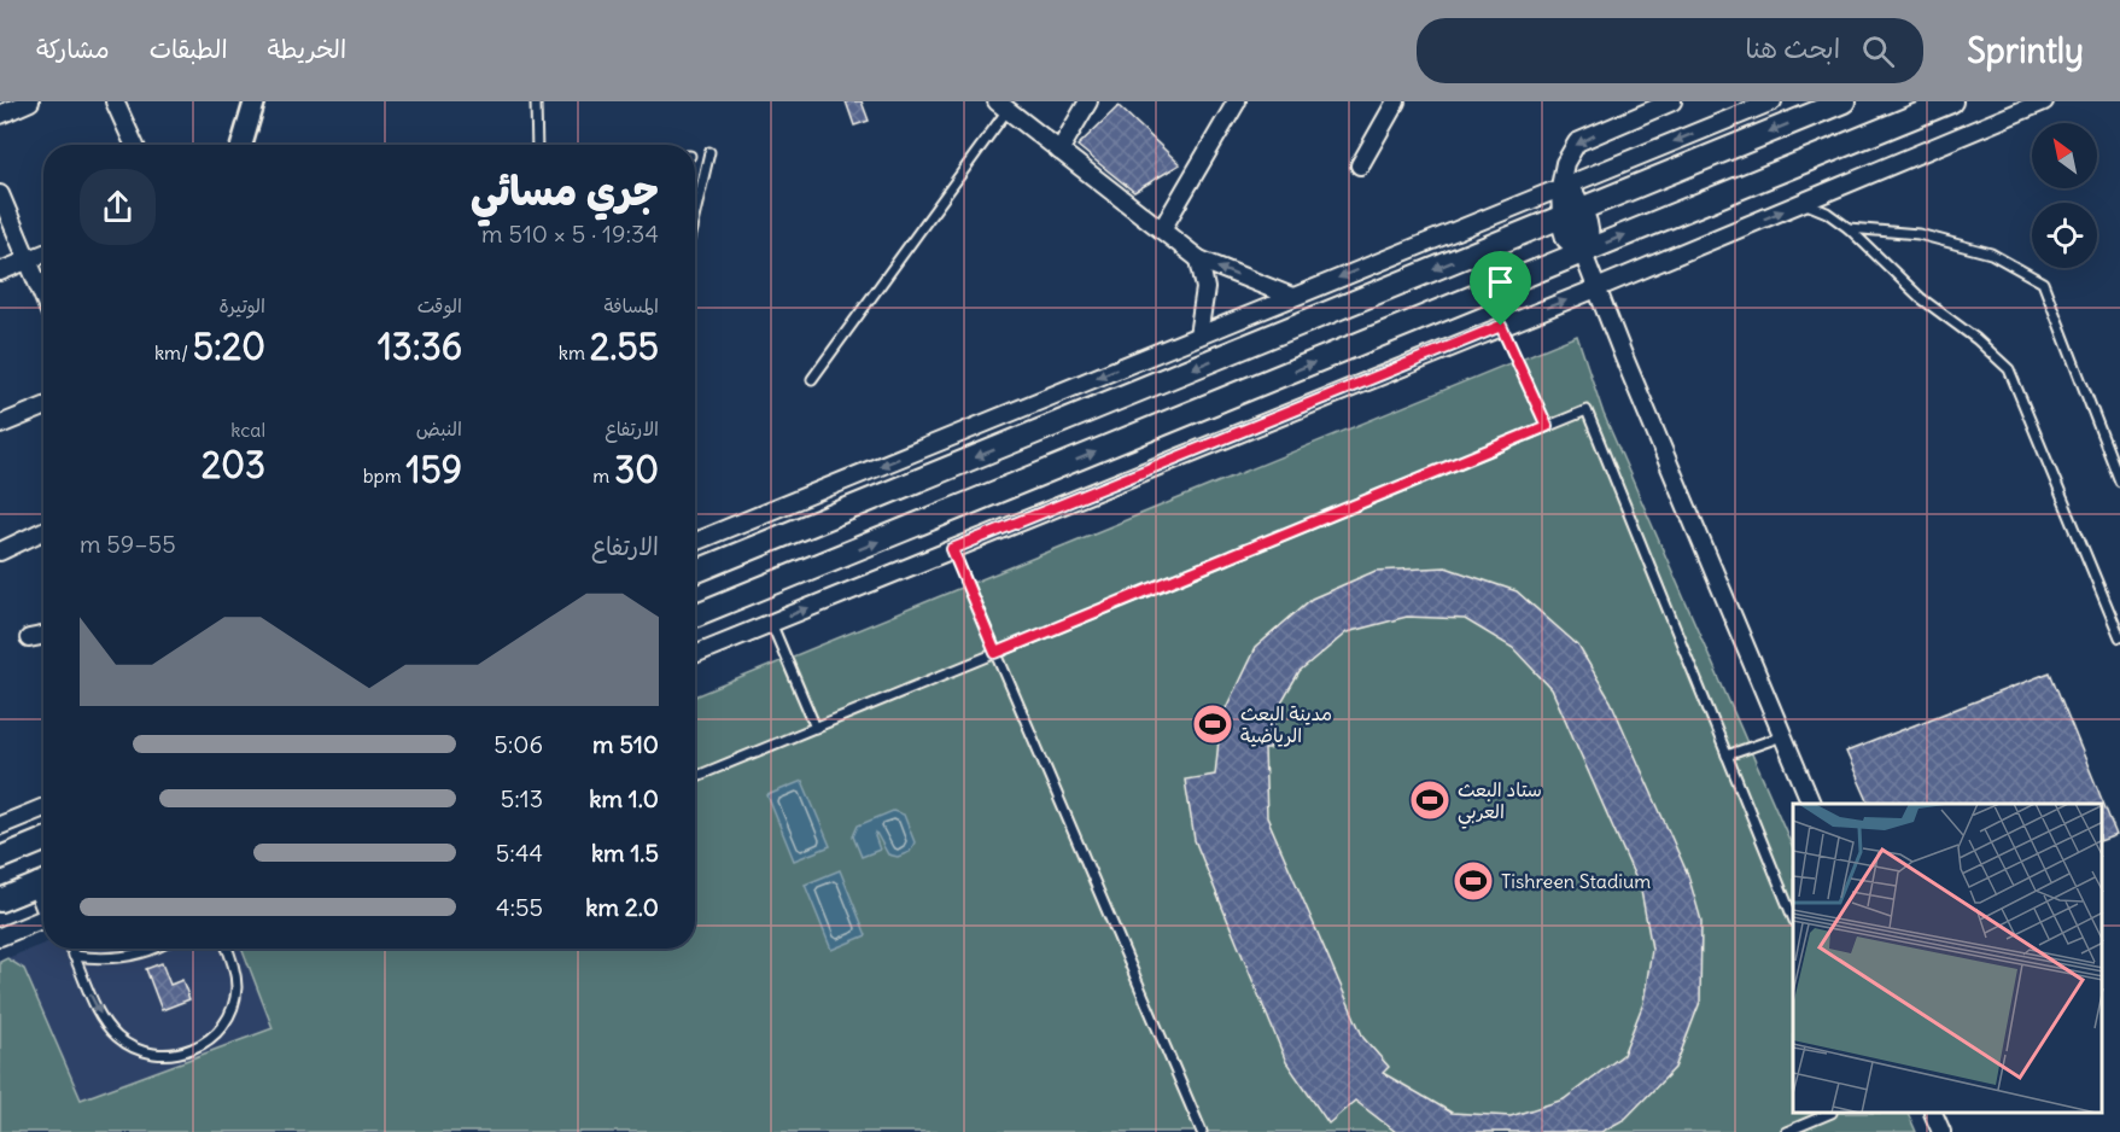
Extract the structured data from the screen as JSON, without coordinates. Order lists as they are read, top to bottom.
{
  "places": {
    "sports": ["مدينة البعث الرياضية", "ستاد البعث العربي", "Tishreen Stadium"]
  },
  "north": "top left",
  "page": {
    "header": "Sprintly",
    "search": "ابحث هنا",
    "nav": ["الخريطة", "الطبقات", "مشاركة"],
    "heading": ["جري مسائي", "19:34 · 5 × 510 m"],
    "stats": [
      ["المسافة", "2.55 km"],
      ["الوقت", "13:36"],
      ["الوتيرة", "5:20 /km"],
      ["الارتفاع", "30 m"],
      ["النبض", "159 bpm"],
      ["kcal", "203"]
    ],
    "chart": ["الارتفاع", "55–59 m"],
    "list": [
      {
        "name": "510 m",
        "note": "5:06"
      },
      {
        "name": "1.0 km",
        "note": "5:13"
      },
      {
        "name": "1.5 km",
        "note": "5:44"
      },
      {
        "name": "2.0 km",
        "note": "4:55"
      }
    ]
  }
}
